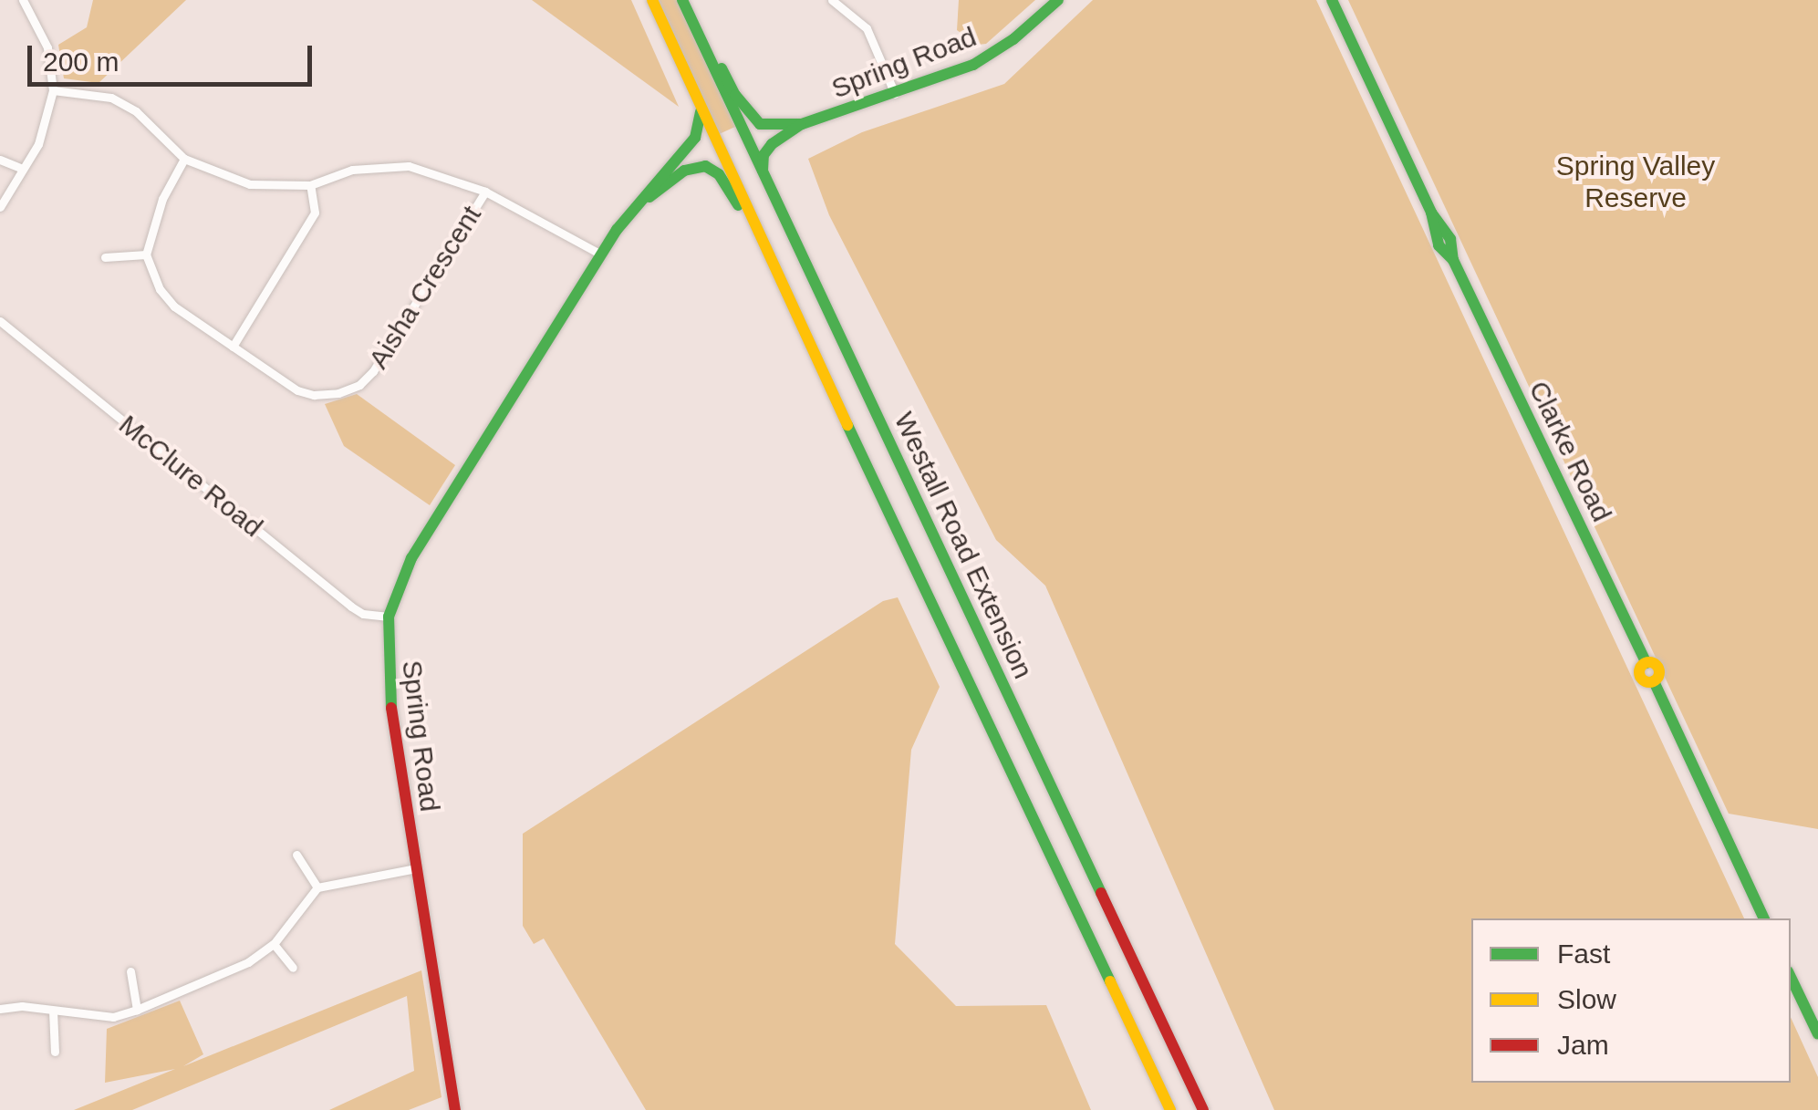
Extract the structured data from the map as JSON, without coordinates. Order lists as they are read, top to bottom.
{
  "streets": {
    "main road": ["Spring Road", "Clarke Road", "Westall Road Extension"],
    "street": ["Aisha Crescent", "McClure Road"]
  },
  "crossings": [
    ["Spring Road", "McClure Road"],
    ["Spring Road", "Westall Road Extension"]
  ],
  "parks": ["Spring Valley Reserve"],
  "legend": ["Fast", "Slow", "Jam"],
  "scale_bar": "200 m"
}
